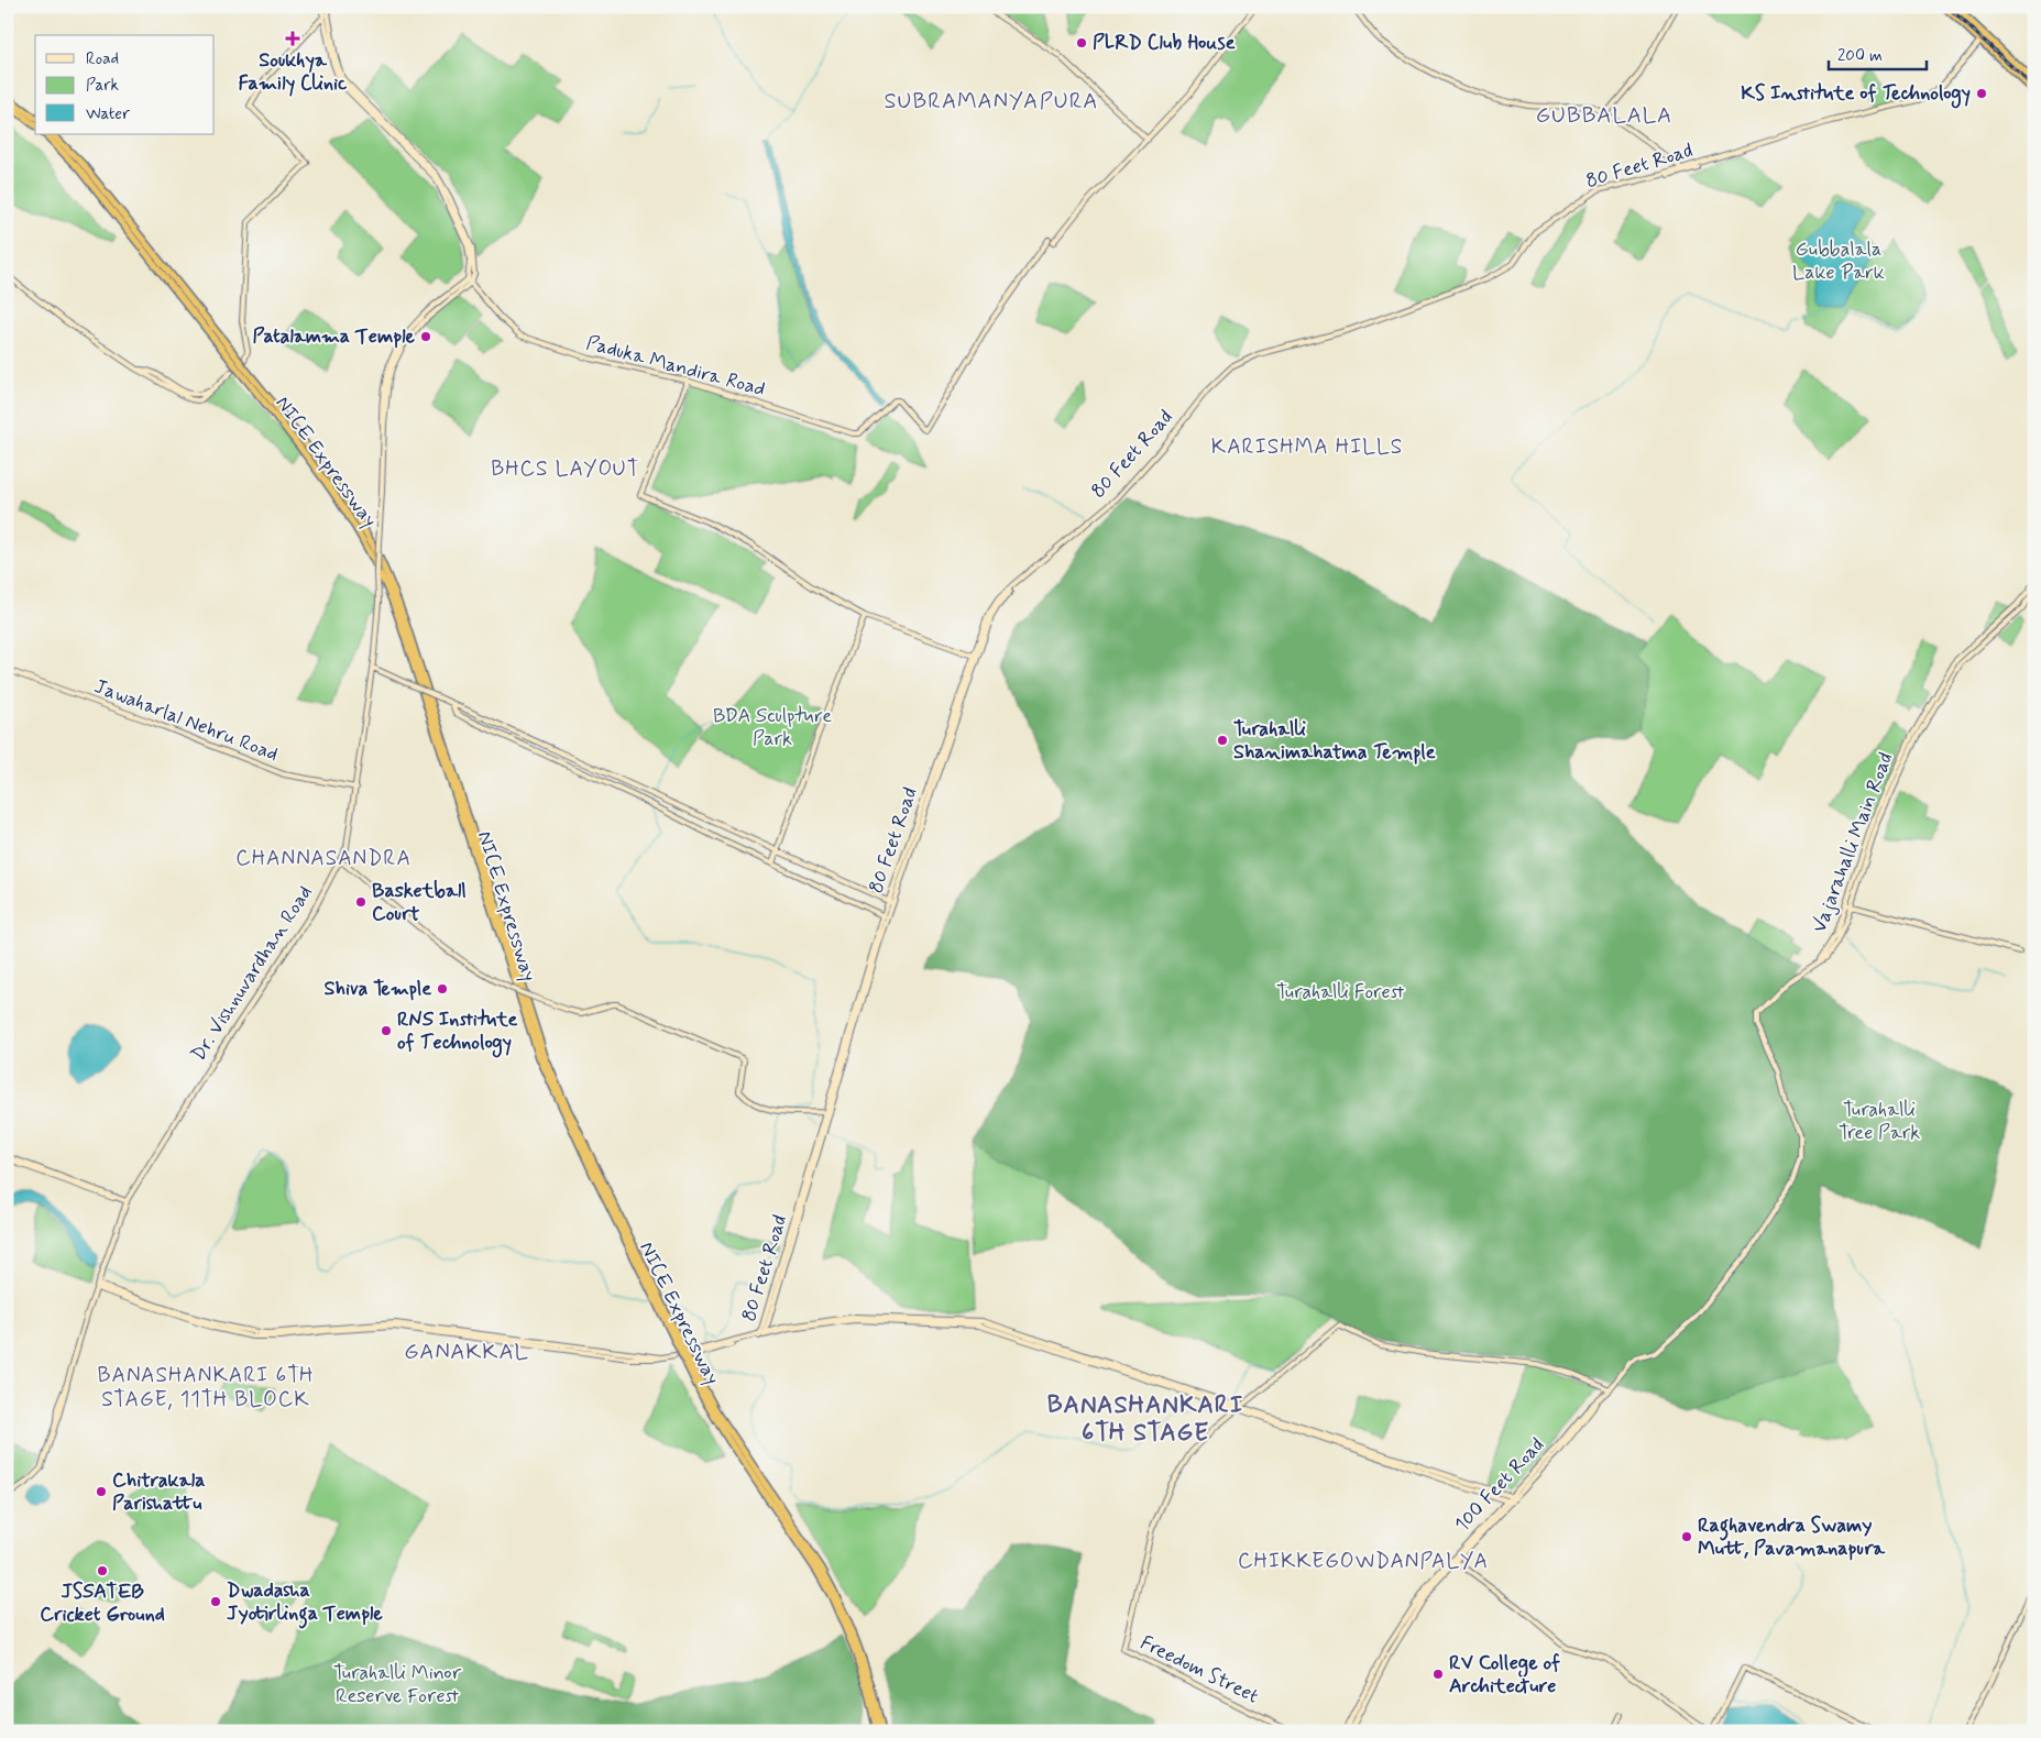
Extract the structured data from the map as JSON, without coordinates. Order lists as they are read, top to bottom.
{
  "streets": {
    "highway": ["NICE Expressway"],
    "main road": [
      "80 Feet Road",
      "Paduka Mandira Road",
      "Jawaharlal Nehru Road",
      "Vajarahalli Main Road",
      "Dr. Vishnuvardhan Road",
      "100 Feet Road",
      "Freedom Street"
    ]
  },
  "crossings": [
    ["Paduka Mandira Road", "Dr. Vishnuvardhan Road"],
    ["Jawaharlal Nehru Road", "Dr. Vishnuvardhan Road"],
    ["Vajarahalli Main Road", "100 Feet Road"]
  ],
  "districts": [
    "SUBRAMANYAPURA",
    "GUBBALALA",
    "KARISHMA HILLS",
    "BHCS LAYOUT",
    "CHANNASANDRA",
    "GANAKKAL",
    "BANASHANKARI 6TH STAGE, 11TH BLOCK",
    "BANASHANKARI 6TH STAGE",
    "CHIKKEGOWDANPALYA"
  ],
  "parks": [
    "Gubbalala Lake Park",
    "BDA Sculpture Park",
    "Turahalli Forest",
    "Turahalli Tree Park",
    "Turahalli Minor Reserve Forest"
  ],
  "places": {
    "health": ["Soukhya Family Clinic"],
    "other": [
      "PLRD Club House",
      "KS Institute of Technology",
      "Patalamma Temple",
      "Turahalli Shanimahatma Temple",
      "Basketball Court",
      "Shiva Temple",
      "RNS Institute of Technology",
      "Chitrakala Parishattu",
      "Raghavendra Swamy Mutt, Pavamanapura",
      "JSSATEB Cricket Ground",
      "Dwadasha Jyotirlinga Temple",
      "RV College of Architecture"
    ]
  },
  "legend": ["Road", "Park", "Water"],
  "scale_bar": "200 m"
}
